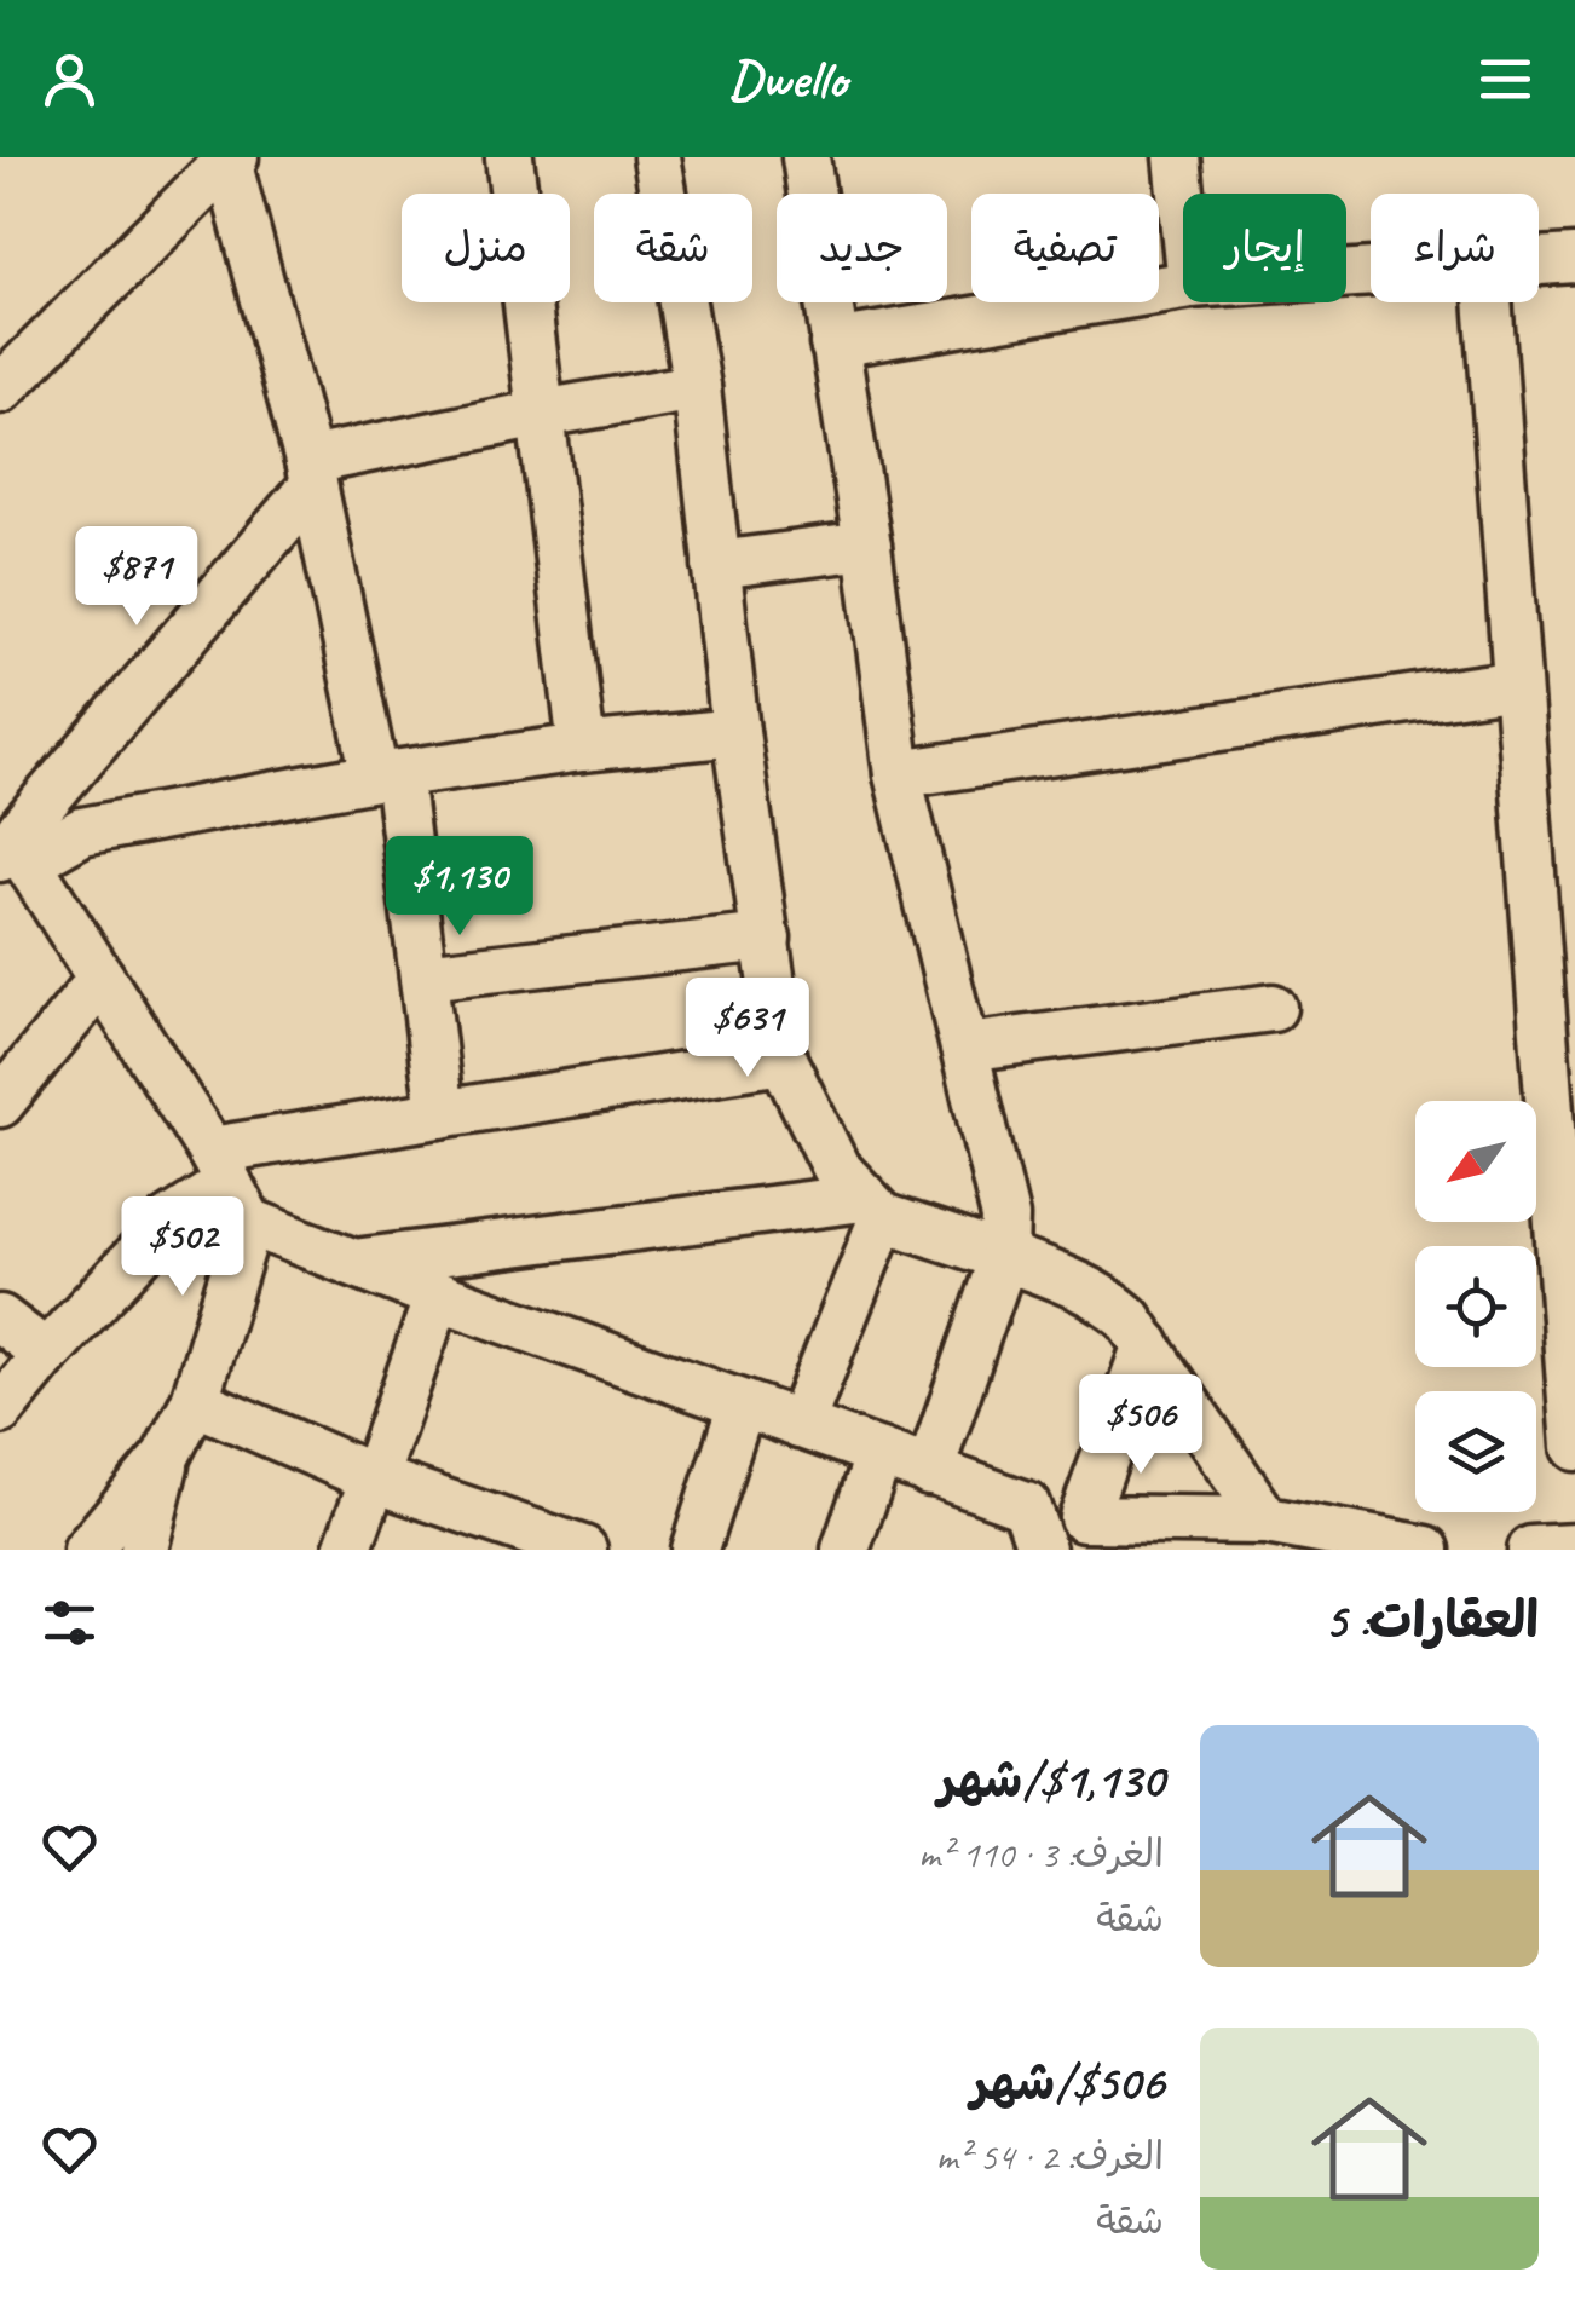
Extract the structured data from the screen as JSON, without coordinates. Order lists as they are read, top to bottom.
{
  "north": "bottom left",
  "page": {
    "header": "Dwello",
    "chip": [
      "شراء",
      "إيجار",
      "تصفية",
      "جديد",
      "شقة",
      "منزل"
    ],
    "price": [
      "$871",
      "$1,130",
      "$631",
      "$502",
      "$506"
    ],
    "heading": "العقارات: 5",
    "list": [
      {
        "name": "$1,130/شهر",
        "note": "الغرف: 3 · 110 m² · شقة"
      },
      {
        "name": "$506/شهر",
        "note": "الغرف: 2 · 54 m² · شقة"
      }
    ]
  }
}
